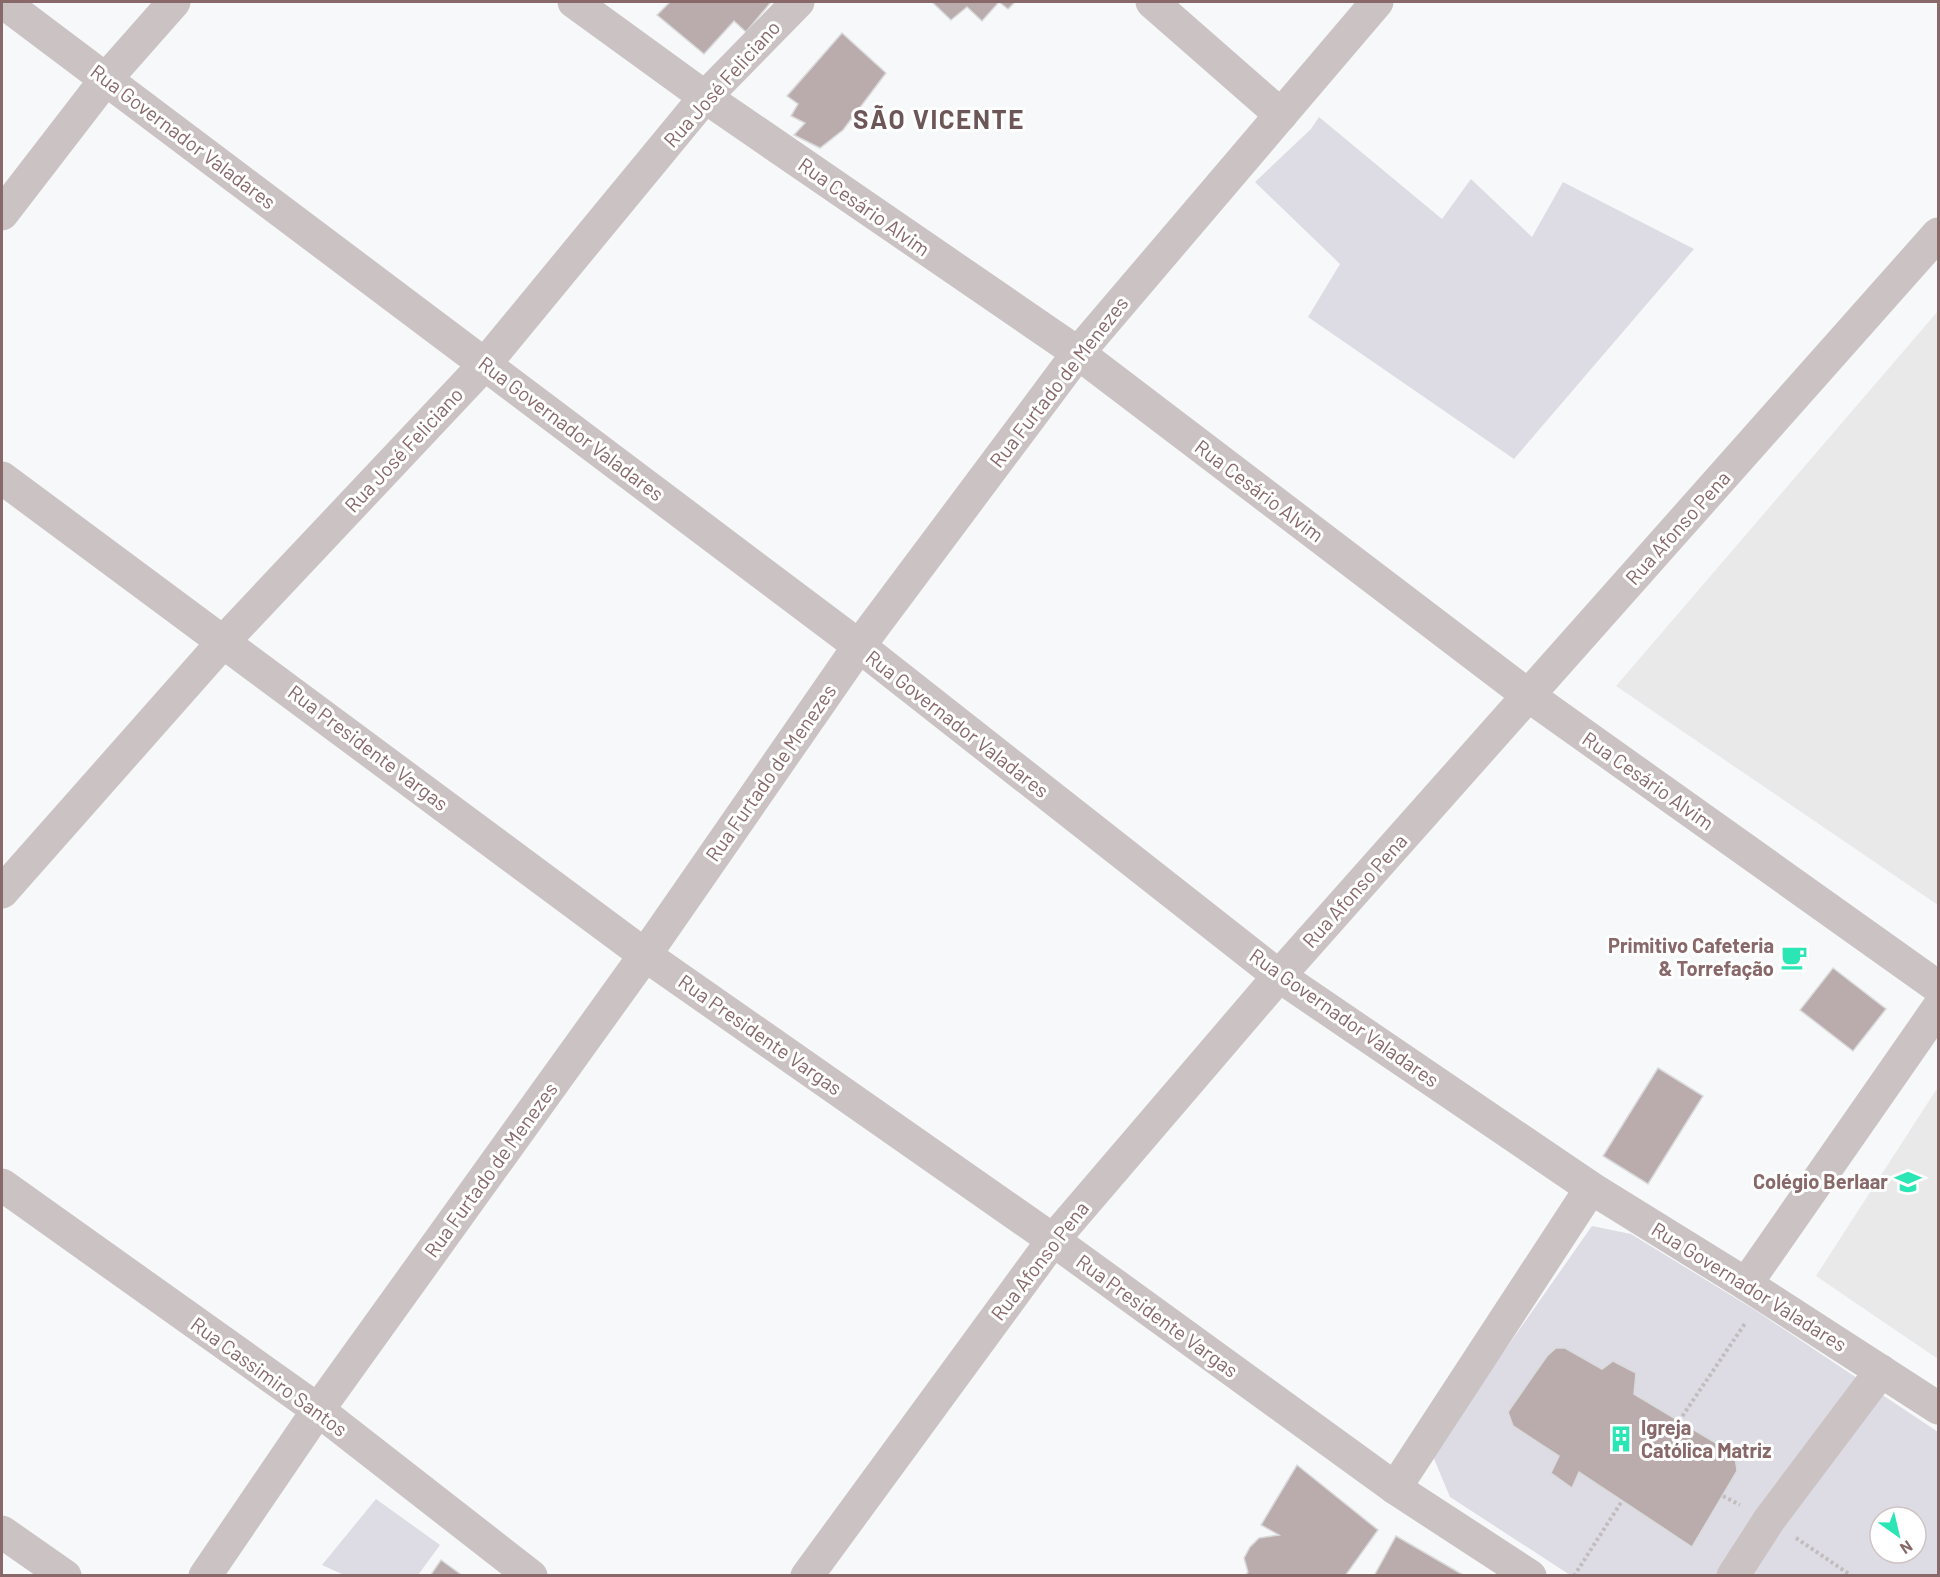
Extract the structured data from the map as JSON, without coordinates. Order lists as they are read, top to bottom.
{
  "streets": {
    "street": [
      "Rua José Feliciano",
      "Rua Governador Valadares",
      "Rua Cesário Alvim",
      "Rua Furtado de Menezes",
      "Rua Afonso Pena",
      "Rua Presidente Vargas",
      "Rua Cassimiro Santos"
    ]
  },
  "crossings": [
    ["Rua José Feliciano", "Rua Governador Valadares"],
    ["Rua José Feliciano", "Rua Cesário Alvim"],
    ["Rua José Feliciano", "Rua Presidente Vargas"],
    ["Rua Governador Valadares", "Rua Furtado de Menezes"],
    ["Rua Governador Valadares", "Rua Afonso Pena"],
    ["Rua Cesário Alvim", "Rua Furtado de Menezes"],
    ["Rua Cesário Alvim", "Rua Afonso Pena"],
    ["Rua Furtado de Menezes", "Rua Presidente Vargas"],
    ["Rua Furtado de Menezes", "Rua Cassimiro Santos"],
    ["Rua Afonso Pena", "Rua Presidente Vargas"]
  ],
  "districts": ["SÃO VICENTE"],
  "places": {
    "cafe": ["Primitivo Cafeteria & Torrefação"],
    "school or university": ["Colégio Berlaar"],
    "building": ["Igreja Católica Matriz"]
  },
  "north": "bottom right"
}
